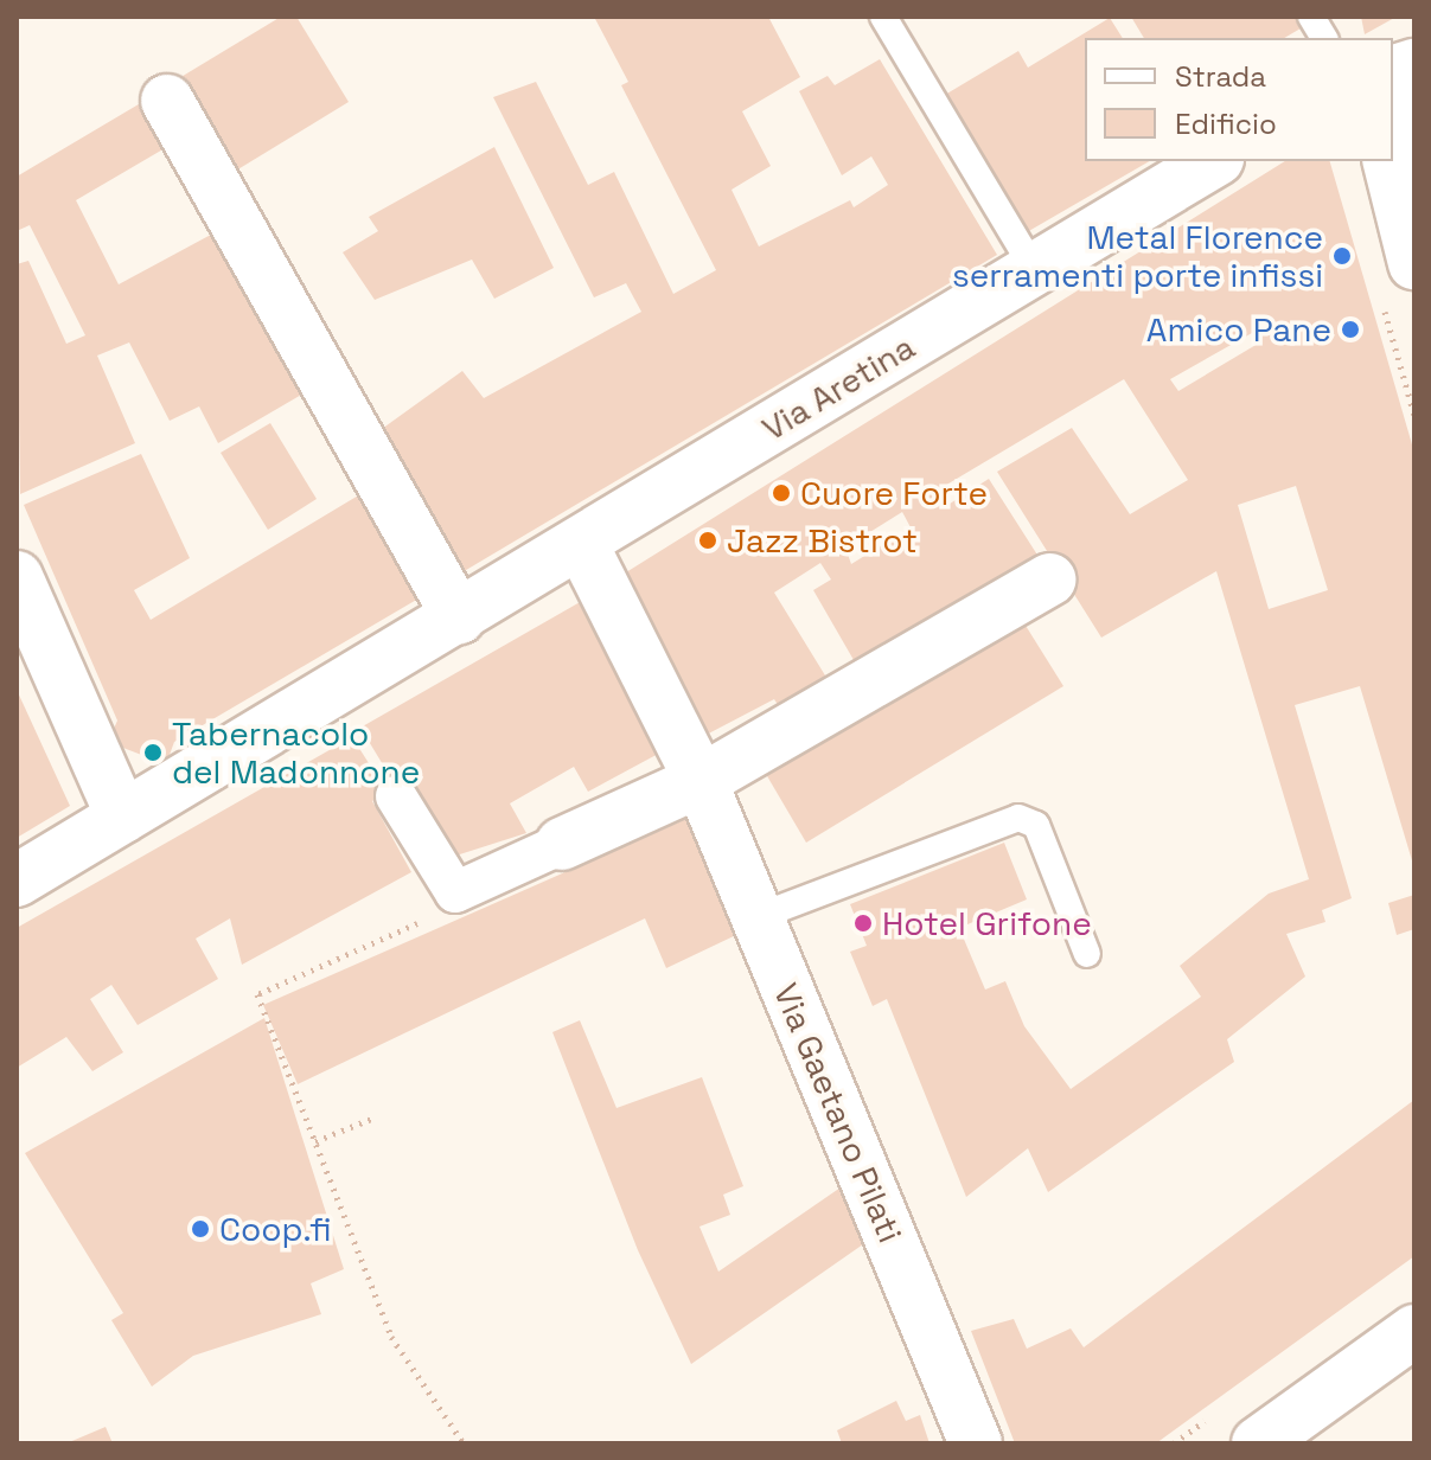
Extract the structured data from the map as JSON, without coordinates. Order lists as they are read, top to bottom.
{
  "streets": {
    "street": ["Via Aretina", "Via Gaetano Pilati"]
  },
  "crossings": [
    ["Via Aretina", "Via Gaetano Pilati"]
  ],
  "places": [
    "Metal Florence serramenti porte infissi",
    "Amico Pane",
    "Cuore Forte",
    "Jazz Bistrot",
    "Tabernacolo del Madonnone",
    "Hotel Grifone",
    "Coop.fi"
  ],
  "legend": ["Strada", "Edificio"]
}
